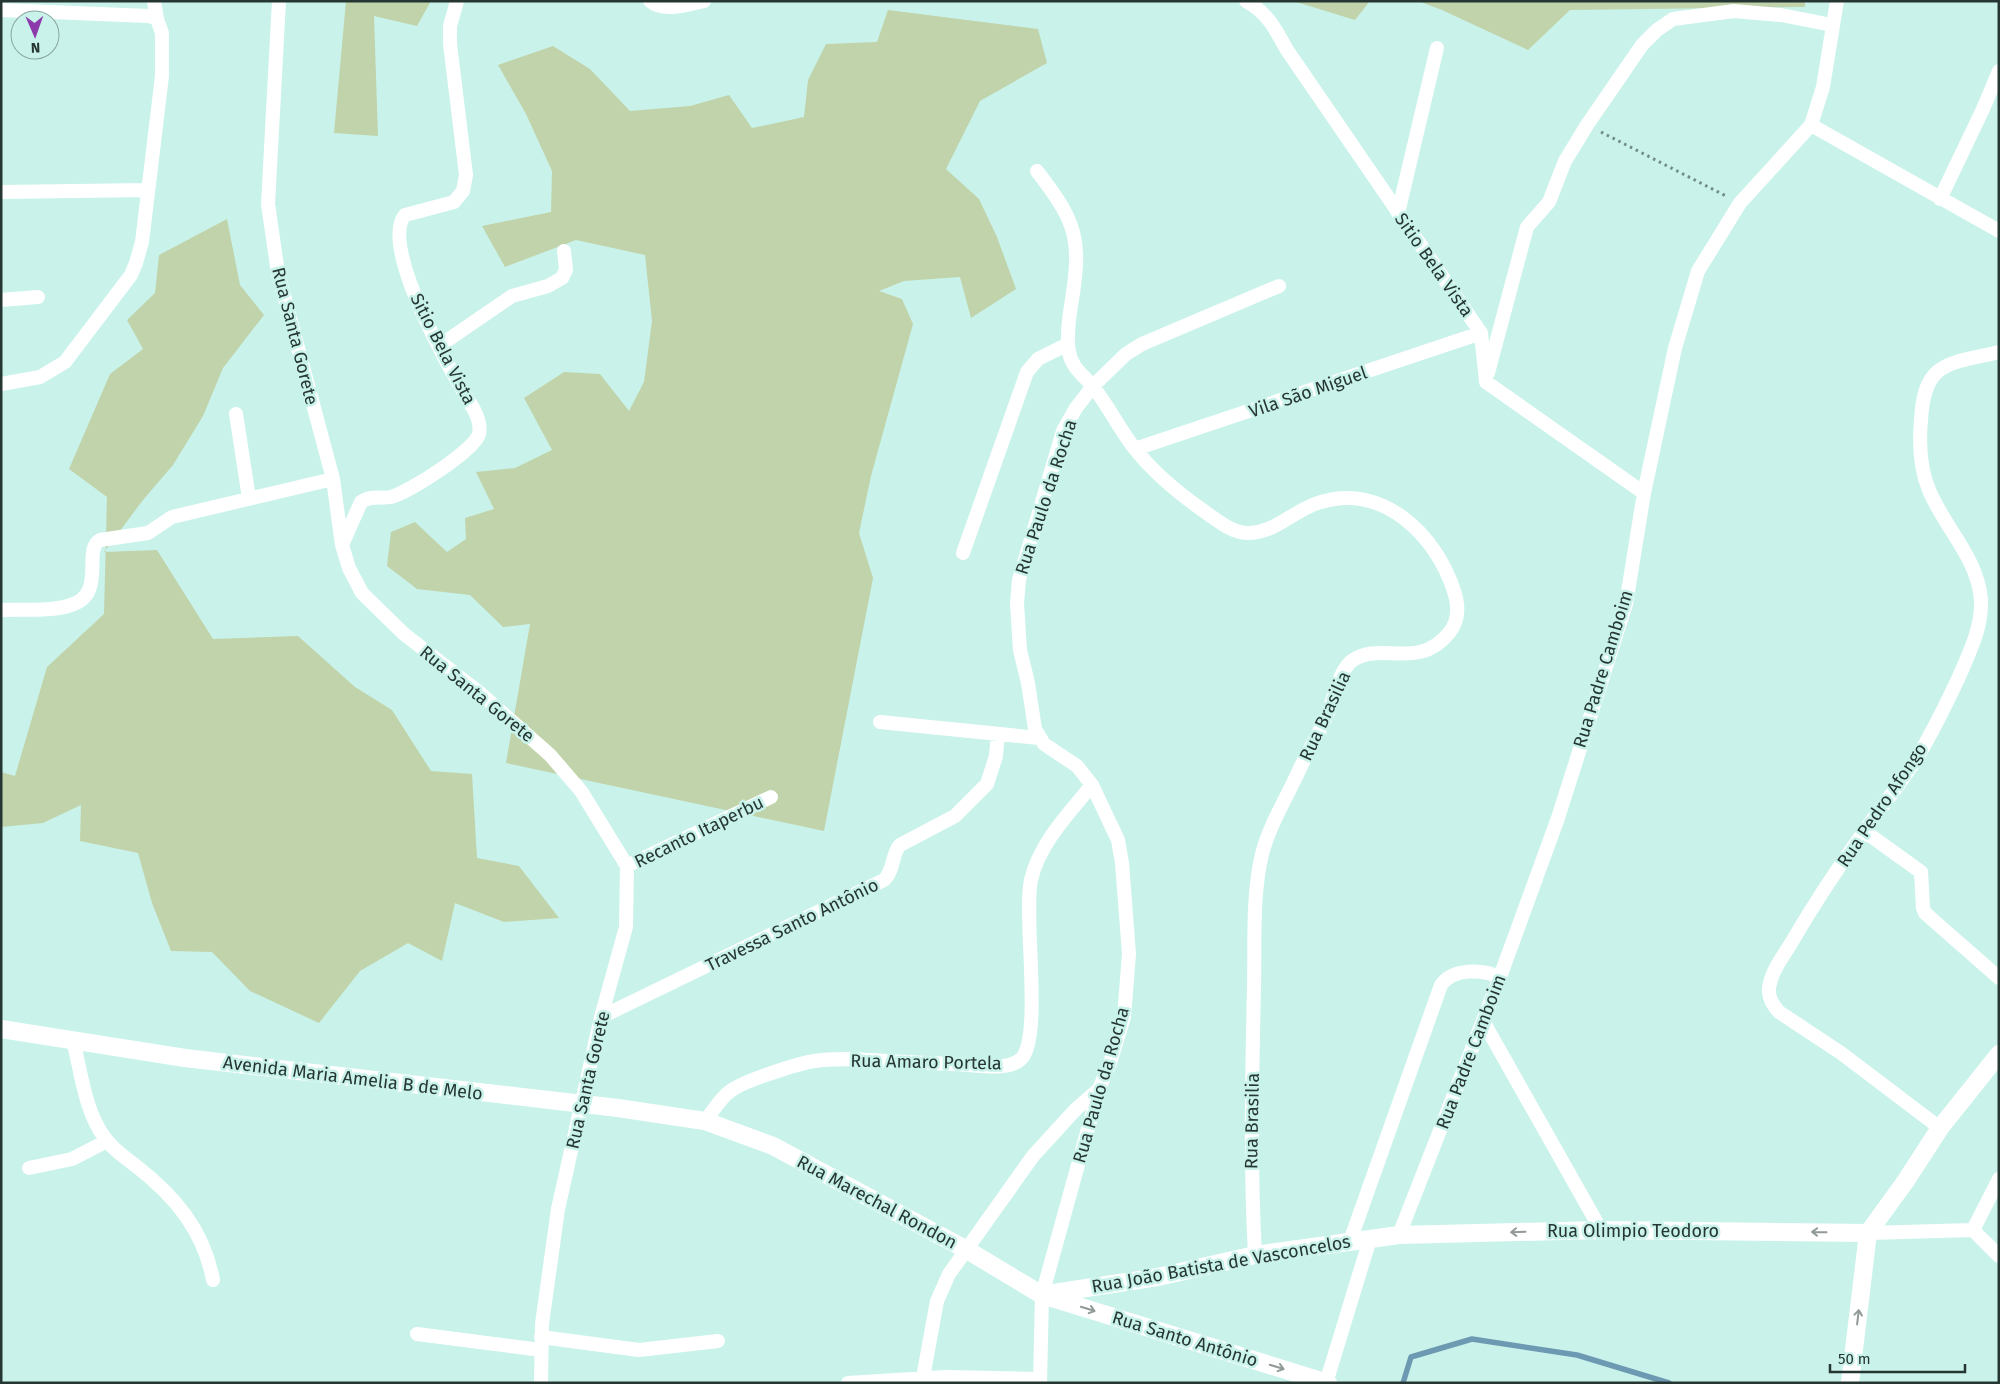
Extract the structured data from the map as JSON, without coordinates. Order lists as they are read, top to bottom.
{
  "streets": {
    "street": [
      "Sitio Bela Vista",
      "Rua Santa Gorete",
      "Vila São Miguel",
      "Rua Paulo da Rocha",
      "Rua Padre Camboim",
      "Rua Brasilia",
      "Rua Pedro Afongo",
      "Recanto Itaperbu",
      "Travessa Santo Antônio",
      "Rua Amaro Portela",
      "Avenida Maria Amelia B de Melo",
      "Rua Marechal Rondon",
      "Rua Olimpio Teodoro",
      "Rua João Batista de Vasconcelos",
      "Rua Santo Antônio"
    ]
  },
  "crossings": [
    ["Sitio Bela Vista", "Rua Santa Gorete"],
    ["Sitio Bela Vista", "Vila São Miguel"],
    ["Rua Santa Gorete", "Recanto Itaperbu"],
    ["Rua Santa Gorete", "Travessa Santo Antônio"],
    ["Rua Santa Gorete", "Avenida Maria Amelia B de Melo"],
    ["Vila São Miguel", "Rua Brasilia"],
    ["Rua Paulo da Rocha", "Rua Amaro Portela"],
    ["Rua Paulo da Rocha", "Rua Marechal Rondon"],
    ["Rua Paulo da Rocha", "Rua João Batista de Vasconcelos"],
    ["Rua Paulo da Rocha", "Rua Santo Antônio"],
    ["Rua Padre Camboim", "Rua Olimpio Teodoro"],
    ["Rua Padre Camboim", "Rua João Batista de Vasconcelos"],
    ["Rua Brasilia", "Rua João Batista de Vasconcelos"],
    ["Rua Amaro Portela", "Avenida Maria Amelia B de Melo"],
    ["Rua Amaro Portela", "Rua Marechal Rondon"],
    ["Avenida Maria Amelia B de Melo", "Rua Marechal Rondon"],
    ["Rua Marechal Rondon", "Rua João Batista de Vasconcelos"],
    ["Rua Marechal Rondon", "Rua Santo Antônio"],
    ["Rua Olimpio Teodoro", "Rua João Batista de Vasconcelos"],
    ["Rua João Batista de Vasconcelos", "Rua Santo Antônio"]
  ],
  "one_way": ["Rua Olimpio Teodoro", "Rua Santo Antônio"],
  "scale_bar": "50 m",
  "north": "bottom"
}
